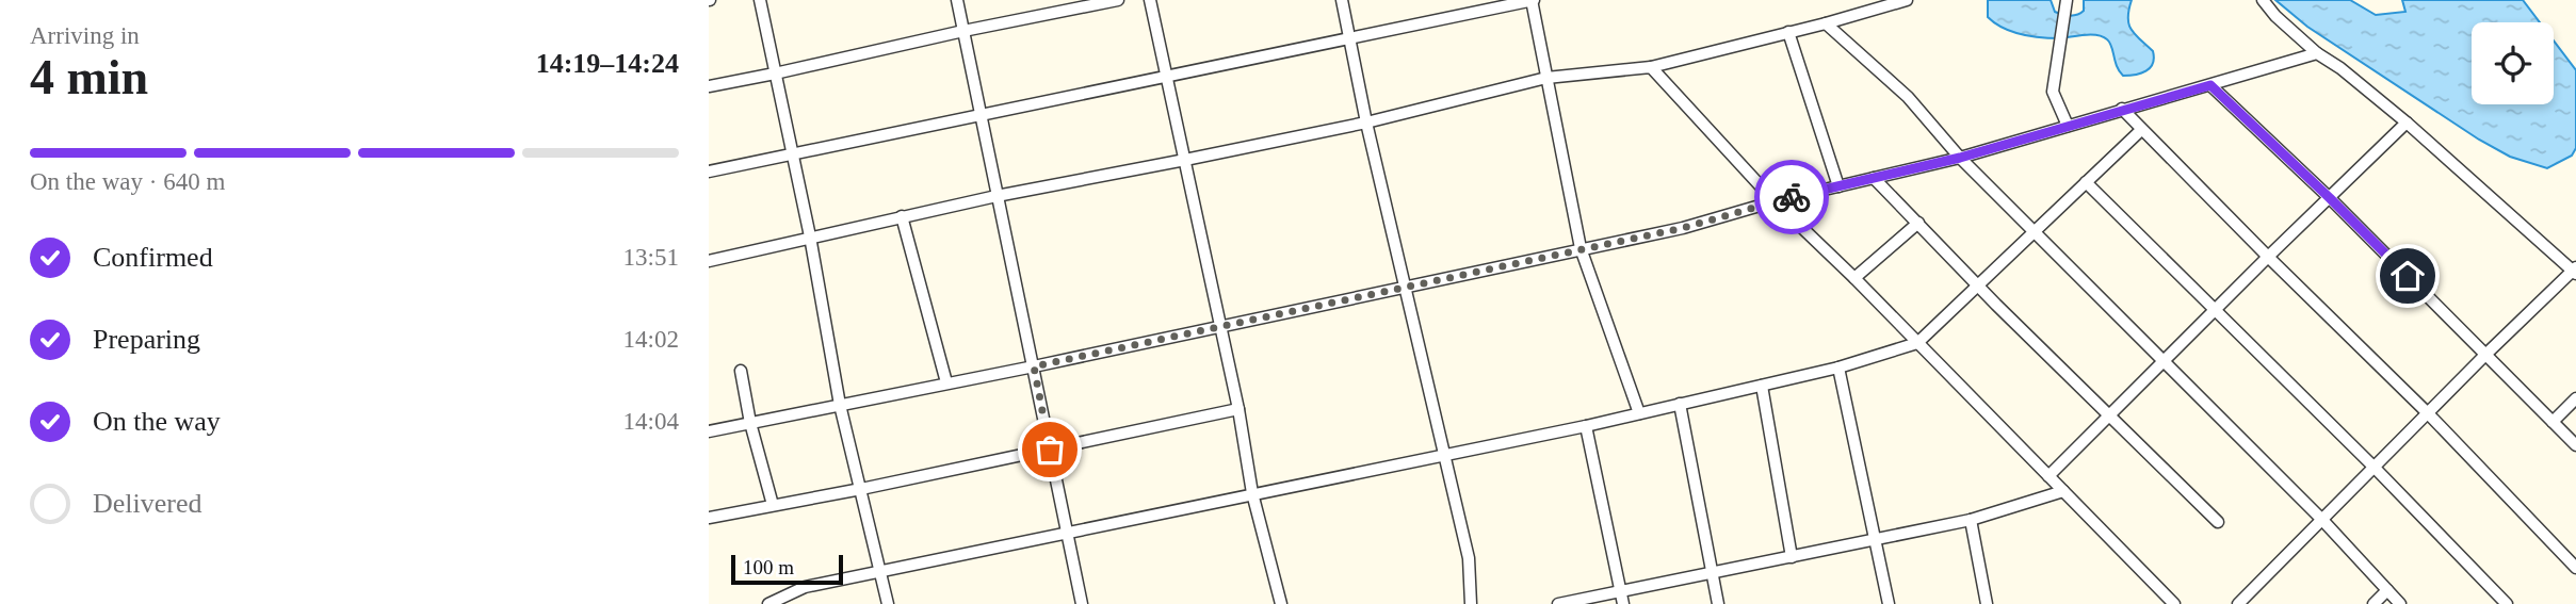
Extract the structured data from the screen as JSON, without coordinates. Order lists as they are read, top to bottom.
{
  "scale_bar": "100 m",
  "page": {
    "heading": ["4 min", "Arriving in", "14:19–14:24"],
    "bar": "On the way · 640 m",
    "list": [
      ["Confirmed", "13:51"],
      ["Preparing", "14:02"],
      ["On the way", "14:04"],
      "Delivered"
    ],
    "scale": "100 m"
  }
}
